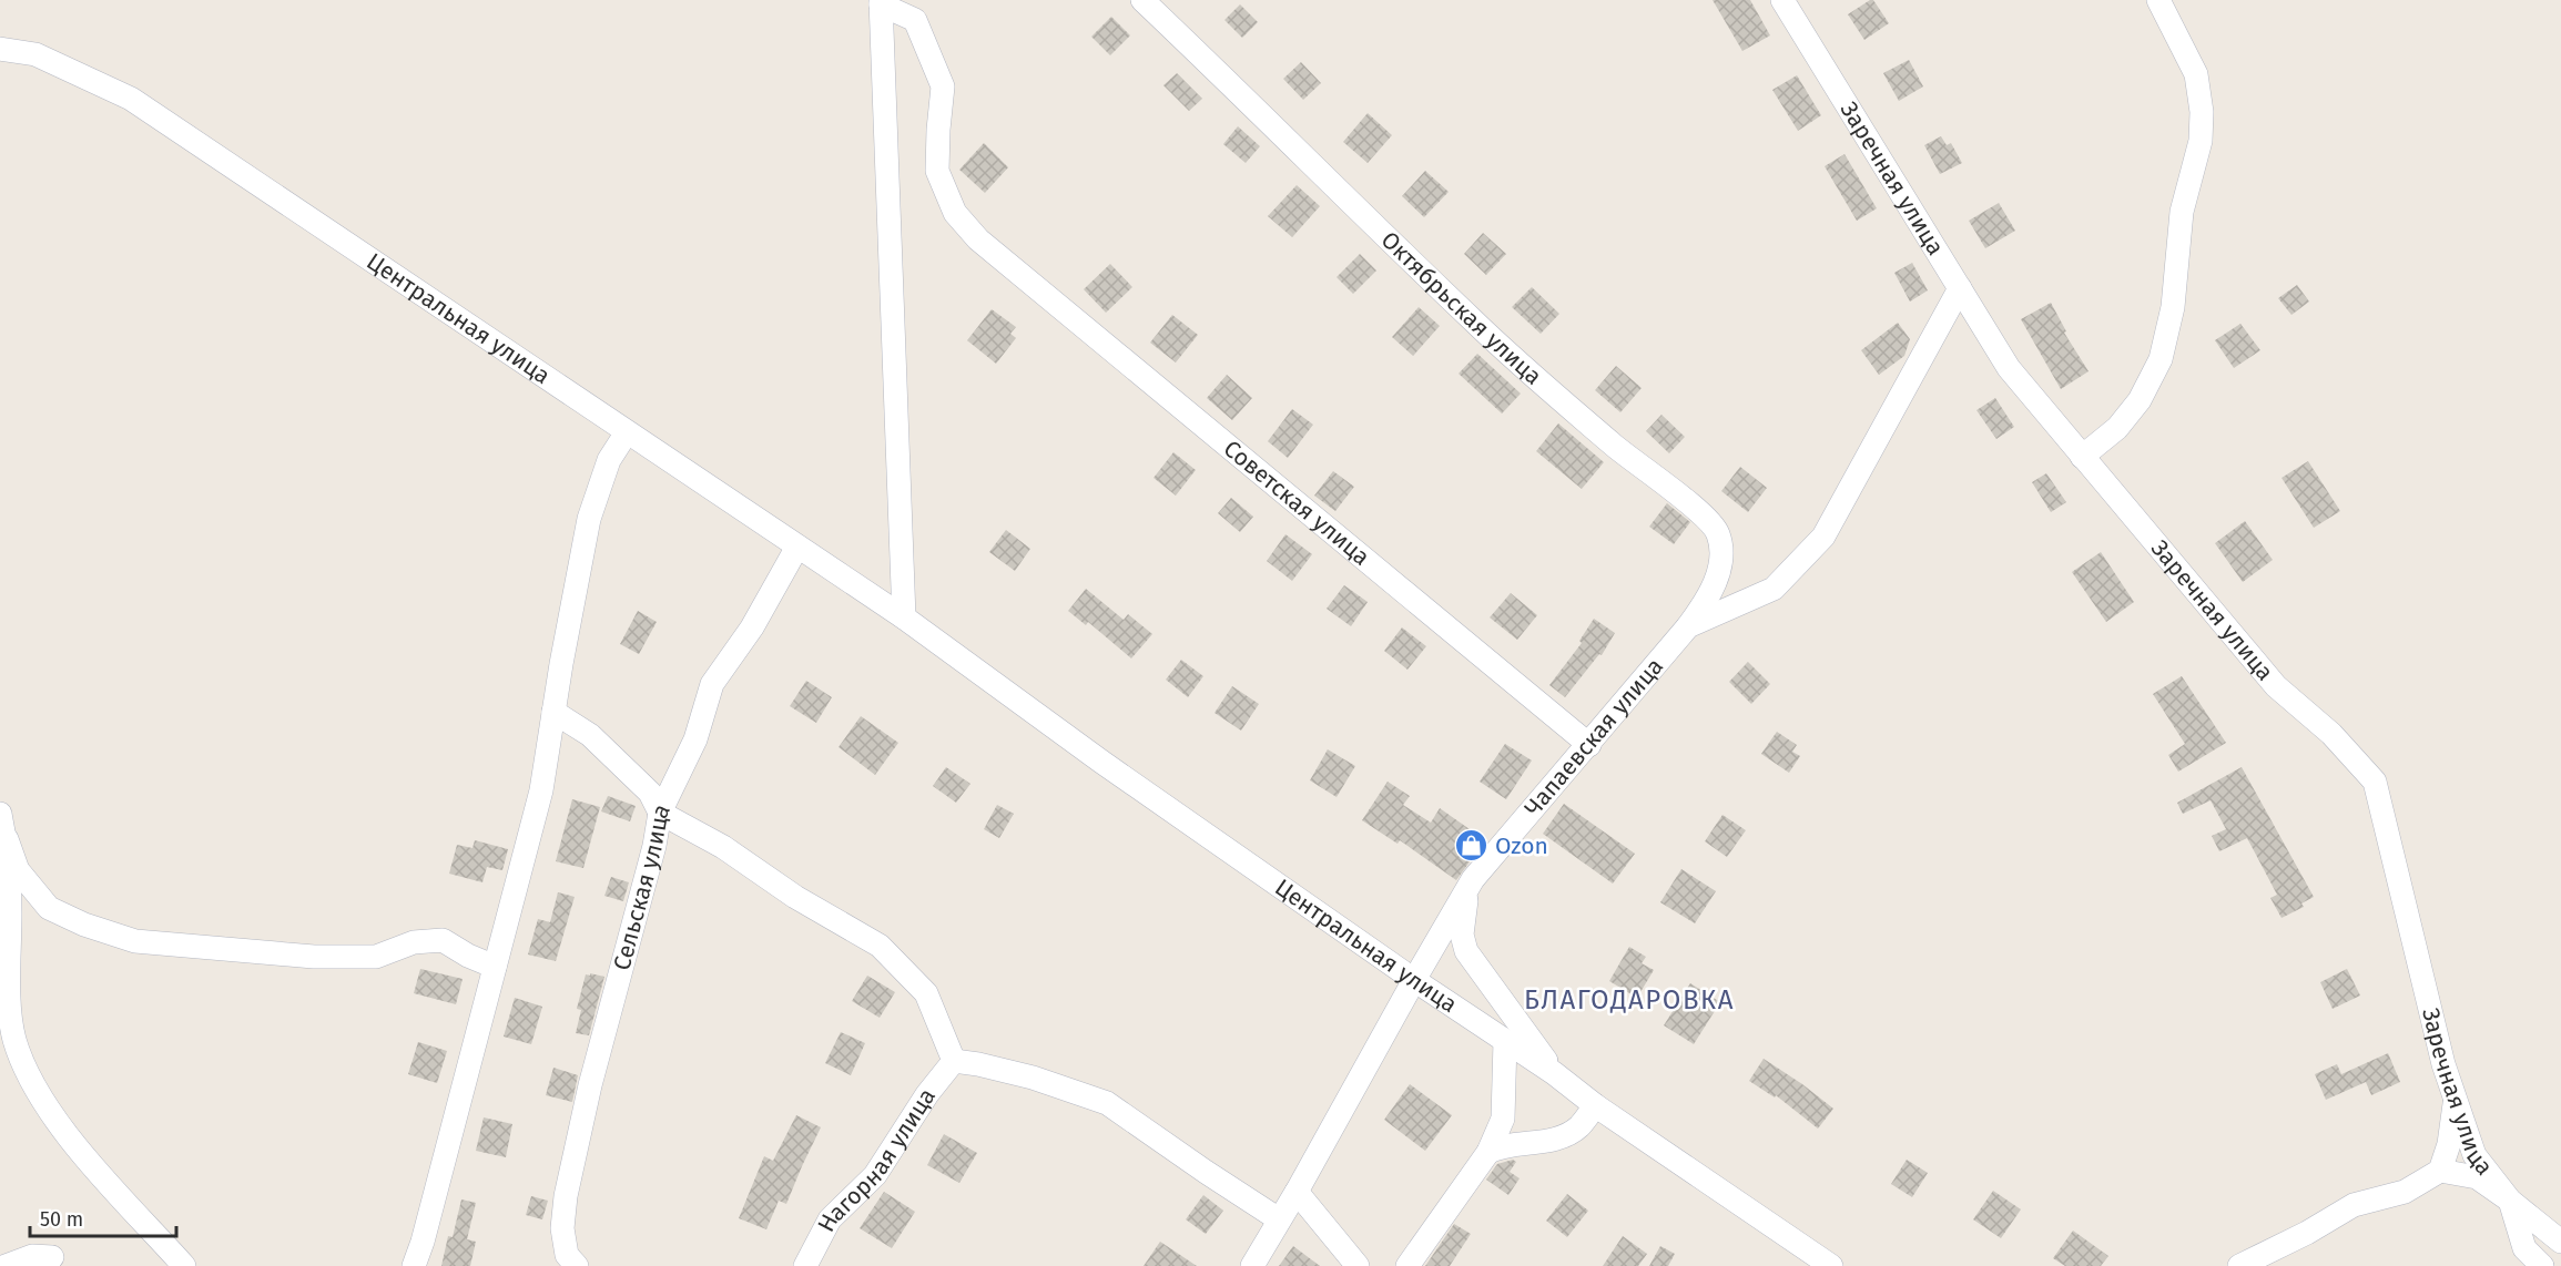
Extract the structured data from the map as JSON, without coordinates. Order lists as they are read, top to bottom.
{
  "streets": {
    "street": [
      "Заречная улица",
      "Октябрьская улица",
      "Центральная улица",
      "Советская улица",
      "Чапаевская улица",
      "Сельская улица",
      "Нагорная улица"
    ]
  },
  "crossings": [
    ["Заречная улица", "Чапаевская улица"],
    ["Октябрьская улица", "Чапаевская улица"],
    ["Центральная улица", "Чапаевская улица"],
    ["Центральная улица", "Сельская улица"],
    ["Советская улица", "Чапаевская улица"]
  ],
  "districts": ["БЛАГОДАРОВКА"],
  "places": {
    "shop": ["Ozon"]
  },
  "scale_bar": "50 m"
}
